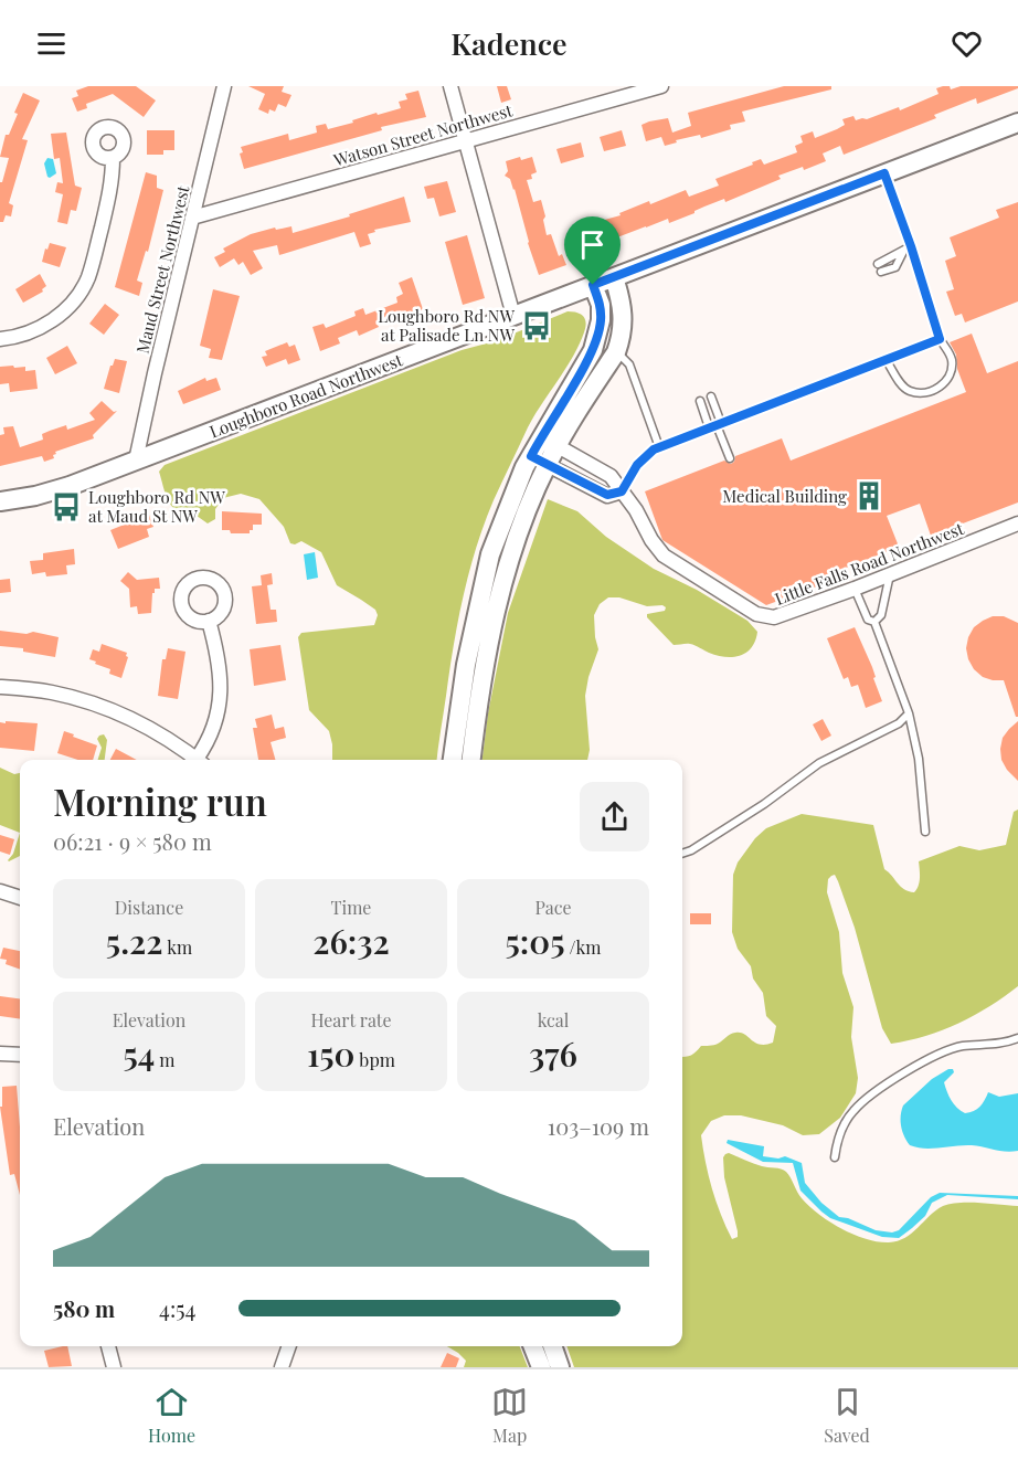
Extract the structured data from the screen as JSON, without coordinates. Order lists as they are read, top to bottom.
{
  "streets": {
    "main road": ["Loughboro Road Northwest"],
    "street": ["Watson Street Northwest", "Maud Street Northwest", "Little Falls Road Northwest"]
  },
  "crossings": [
    ["Watson Street Northwest", "Maud Street Northwest"],
    ["Maud Street Northwest", "Loughboro Road Northwest"]
  ],
  "places": {
    "bus stop": ["Loughboro Rd NW at Palisade Ln NW", "Loughboro Rd NW at Maud St NW"],
    "building": ["Medical Building"]
  },
  "page": {
    "header": "Kadence",
    "heading": ["Morning run", "06:21 · 9 × 580 m"],
    "stats": [
      ["Distance", "5.22 km"],
      ["Time", "26:32"],
      ["Pace", "5:05 /km"],
      ["Elevation", "54 m"],
      ["Heart rate", "150 bpm"],
      ["kcal", "376"]
    ],
    "chart": ["Elevation", "103–109 m"],
    "list": [
      {
        "name": "580 m",
        "note": "4:54"
      }
    ],
    "tabs": ["Home", "Map", "Saved"]
  }
}
